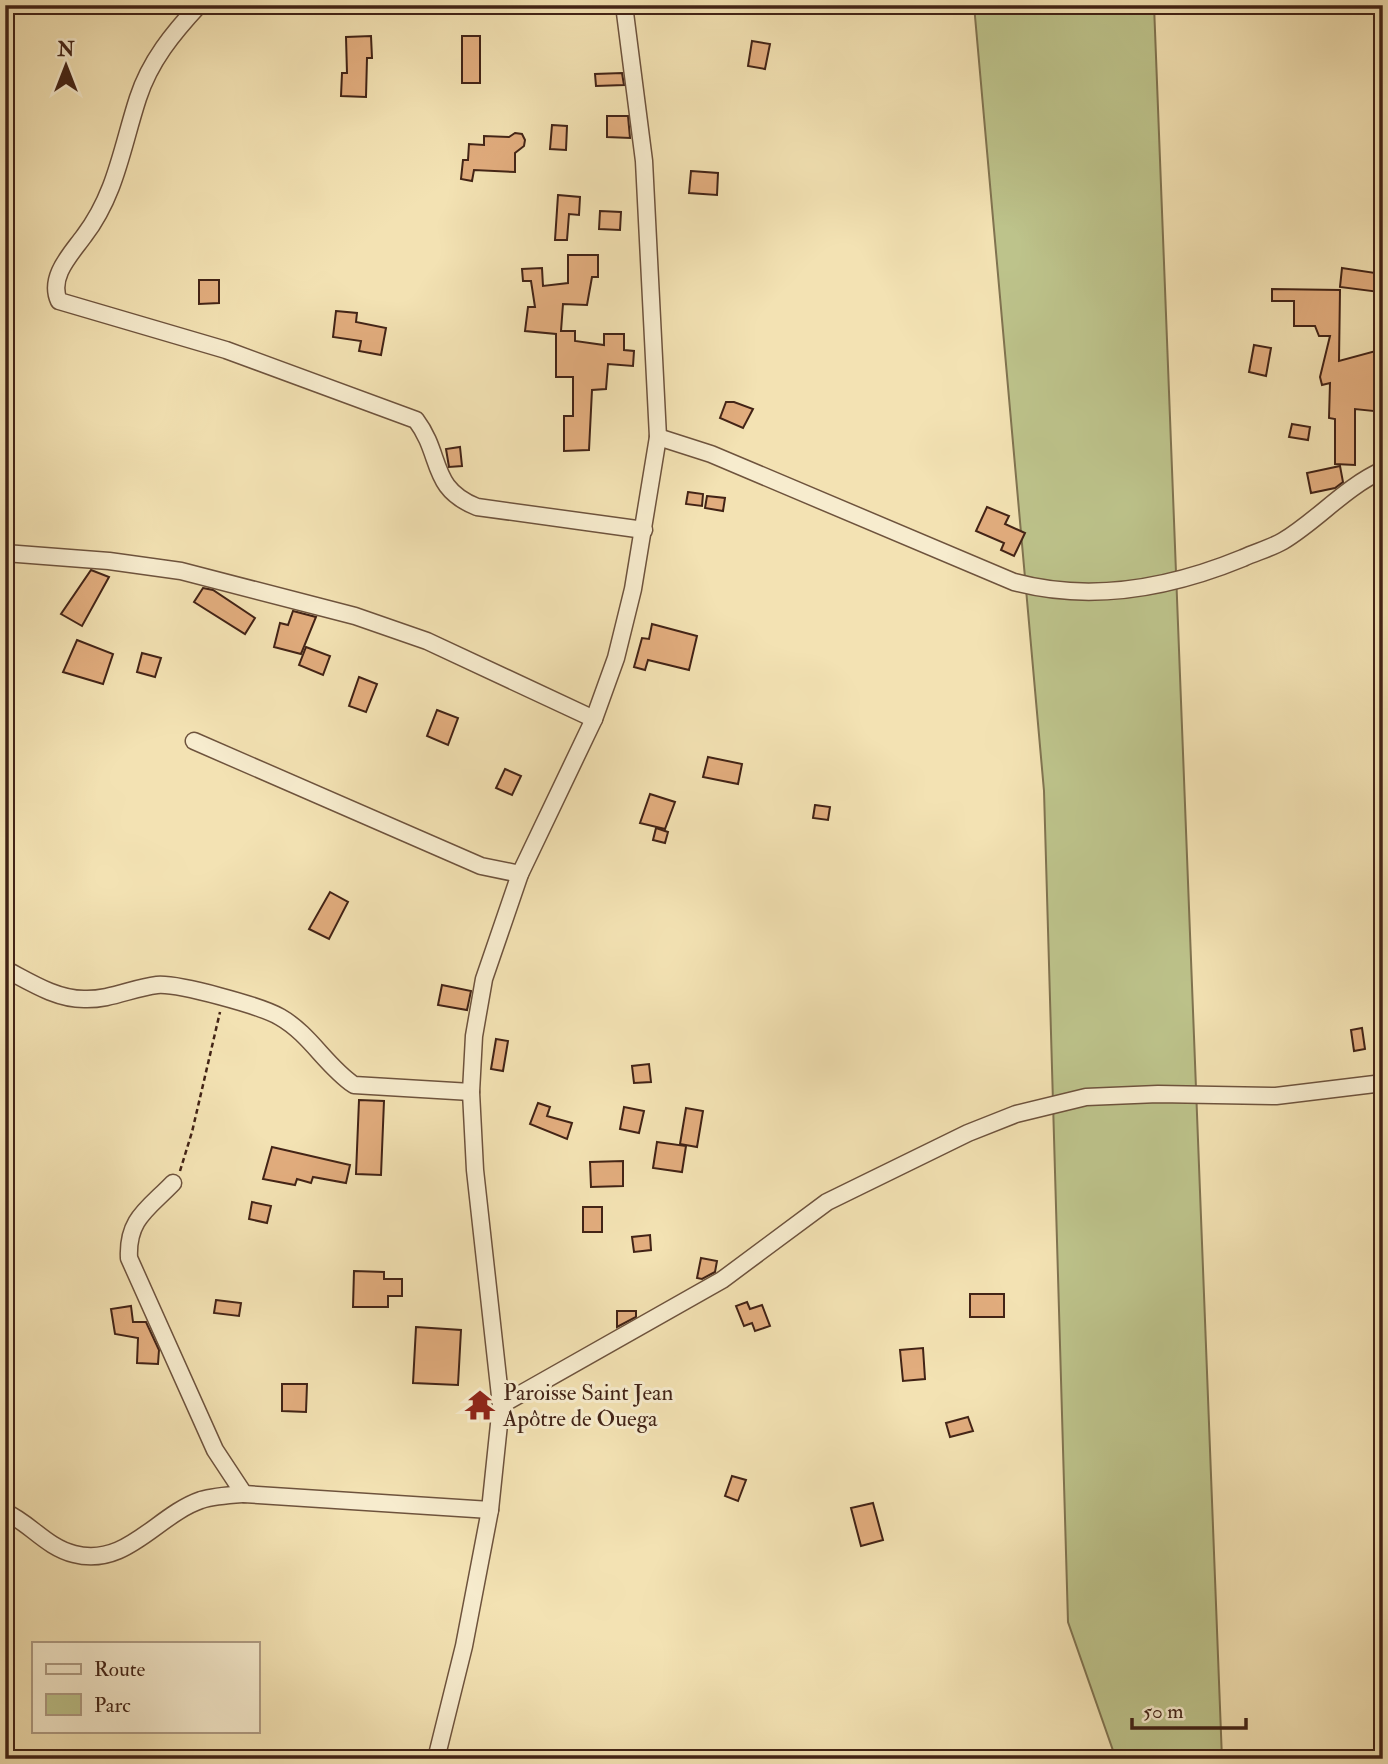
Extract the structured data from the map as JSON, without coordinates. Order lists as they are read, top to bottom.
{
  "places": {
    "temple": ["Paroisse Saint Jean Apôtre de Ouega"]
  },
  "legend": ["Route", "Parc"],
  "scale_bar": "50 m",
  "north": "top"
}
